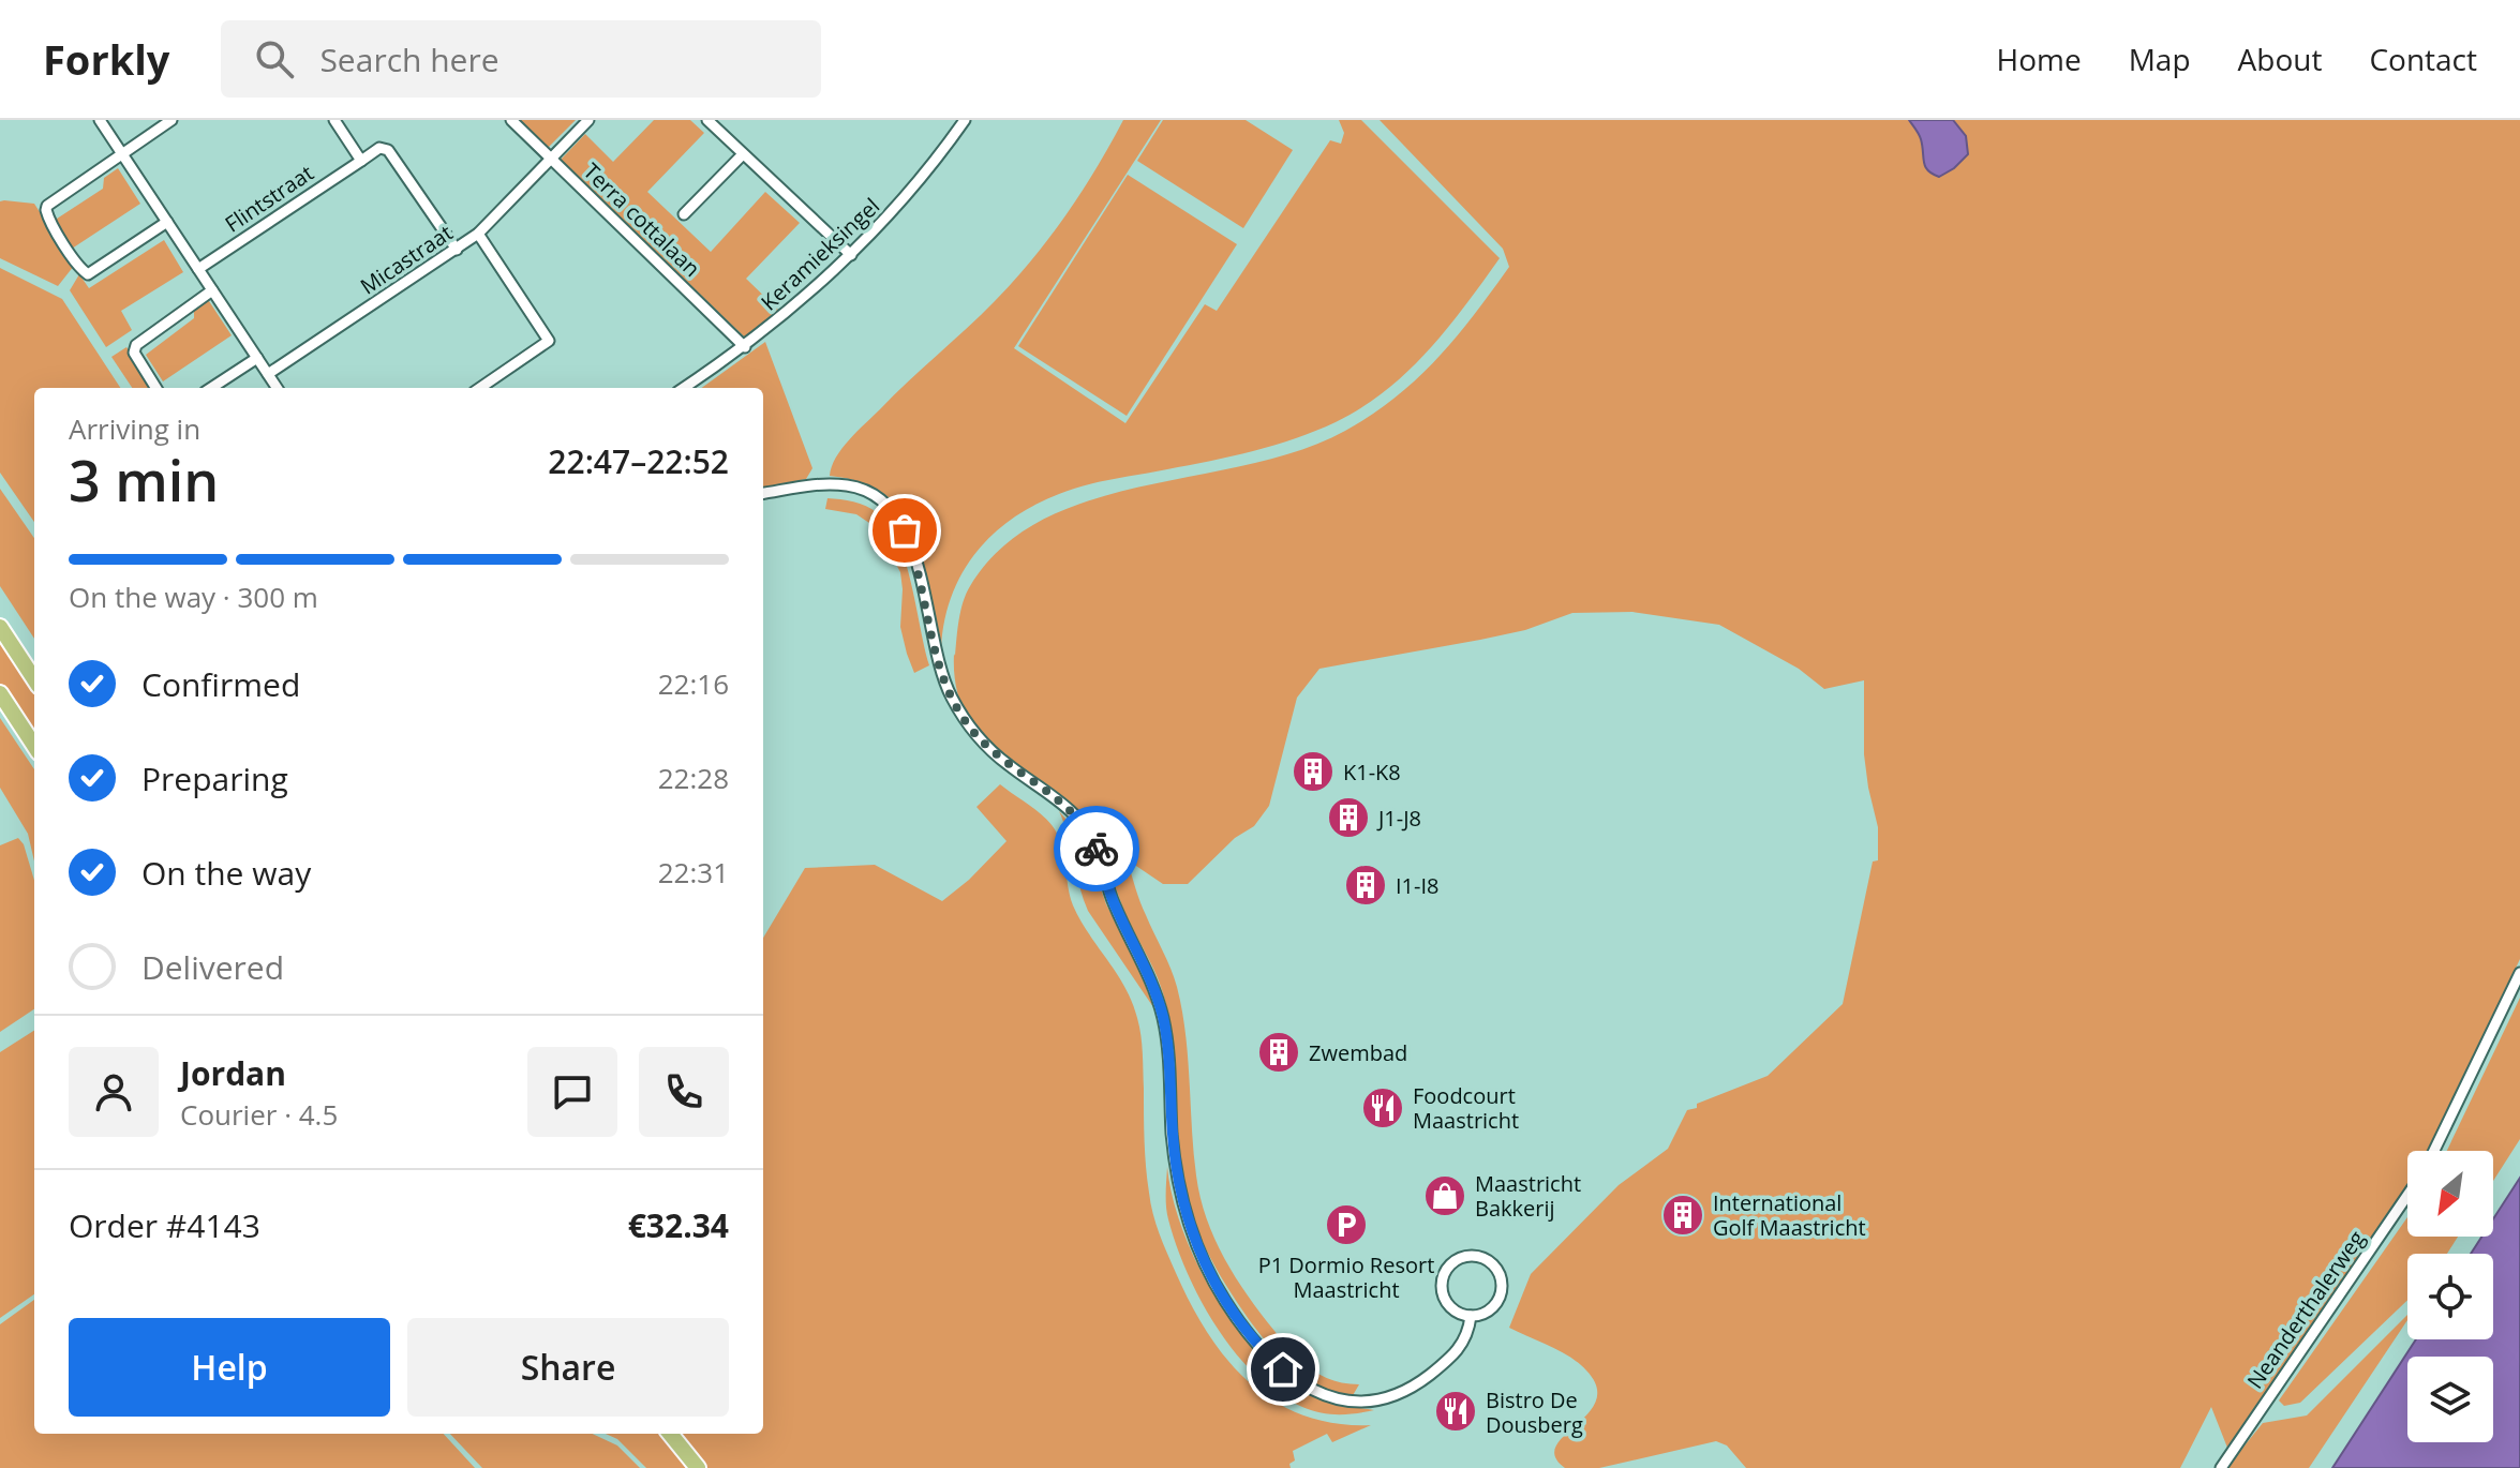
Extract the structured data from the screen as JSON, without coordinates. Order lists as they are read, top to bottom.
{
  "streets": {
    "street": [
      "Flintstraat",
      "Terra cottalaan",
      "Keramieksingel",
      "Micastraat",
      "Neanderthalerweg"
    ]
  },
  "crossings": [
    ["Terra cottalaan", "Keramieksingel"],
    ["Terra cottalaan", "Micastraat"]
  ],
  "places": {
    "building": [
      "K1-K8",
      "J1-J8",
      "I1-I8",
      "Zwembad",
      "International Golf Maastricht"
    ],
    "restaurant": ["Foodcourt Maastricht", "Bistro De Dousberg"],
    "shop": ["Maastricht Bakkerij"],
    "parking": ["P1 Dormio Resort Maastricht"]
  },
  "north": "bottom left",
  "page": {
    "header": "Forkly",
    "search": "Search here",
    "nav": [
      "Home",
      "Map",
      "About",
      "Contact"
    ],
    "heading": ["3 min", "Arriving in", "22:47–22:52"],
    "panel": [
      "Jordan",
      "Courier · 4.5",
      "Order #4143",
      "€32.34"
    ],
    "bar": "On the way · 300 m",
    "list": [
      ["Confirmed", "22:16"],
      ["Preparing", "22:28"],
      ["On the way", "22:31"],
      "Delivered"
    ],
    "buttons": ["Help", "Share"]
  }
}
